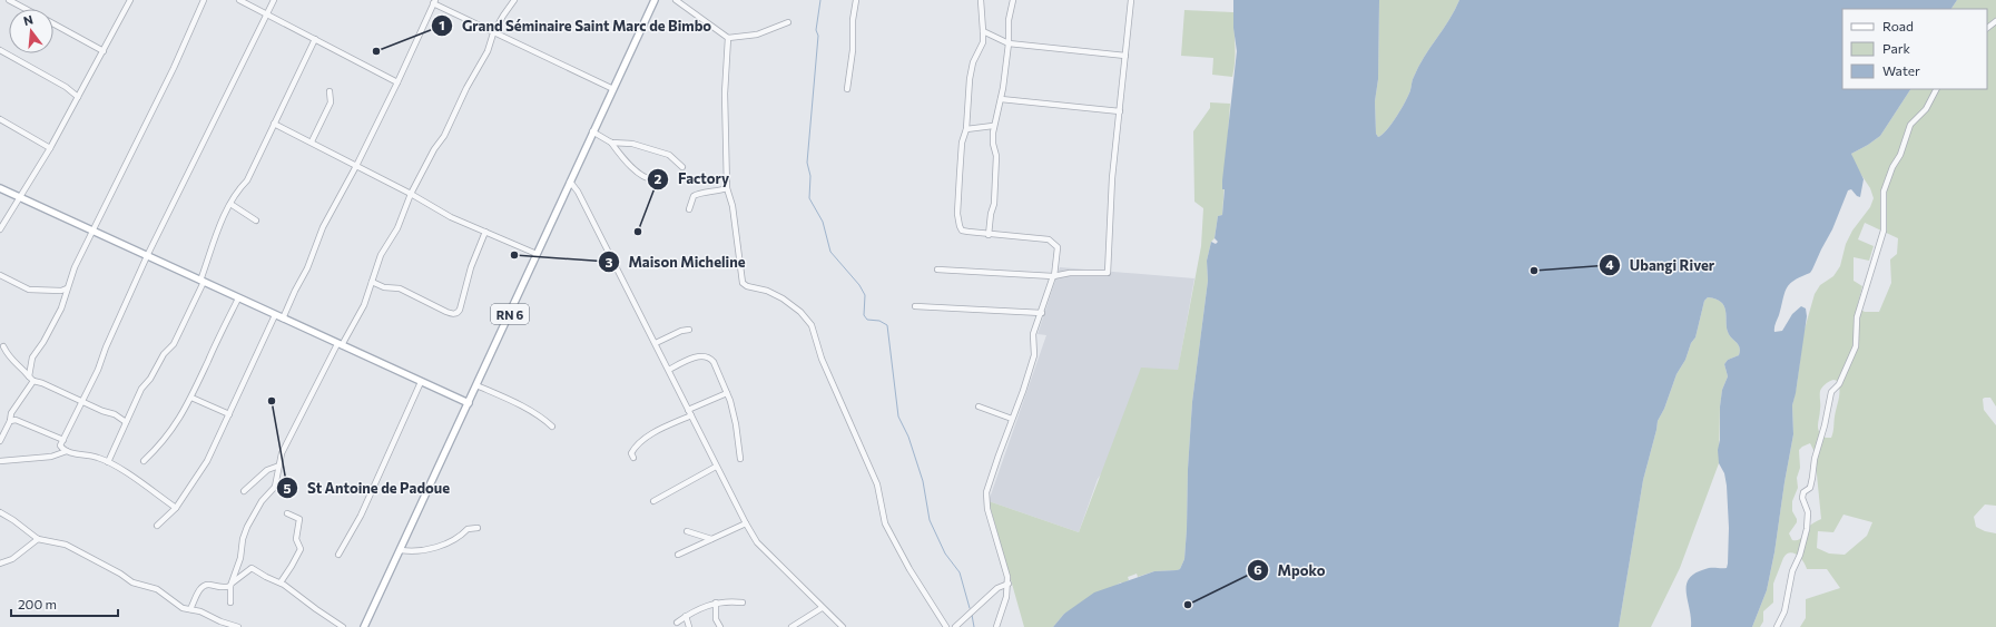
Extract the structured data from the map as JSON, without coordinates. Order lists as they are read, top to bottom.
{
  "streets": {
    "main road": ["RN 6"]
  },
  "places": [
    "Grand Séminaire Saint Marc de Bimbo",
    "Factory",
    "Maison Micheline",
    "Ubangi River",
    "St Antoine de Padoue",
    "Mpoko"
  ],
  "legend": ["Road", "Park", "Water"],
  "scale_bar": "200 m",
  "north": "top"
}
